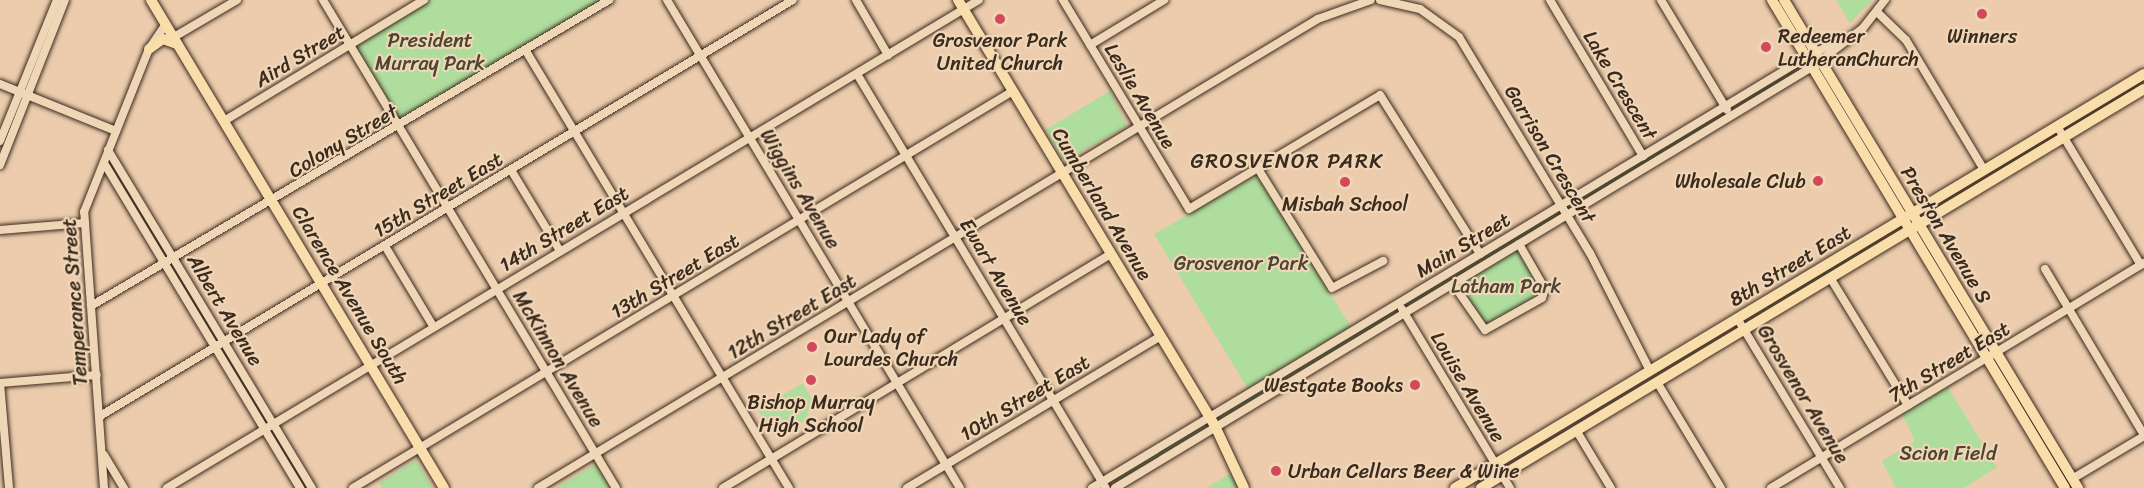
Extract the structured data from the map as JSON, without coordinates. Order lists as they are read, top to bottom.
{
  "streets": {
    "main road": [
      "Cumberland Avenue",
      "Preston Avenue S",
      "8th Street East",
      "Clarence Avenue South"
    ],
    "street": [
      "Aird Street",
      "Lake Crescent",
      "Leslie Avenue",
      "Colony Street",
      "Garrison Crescent",
      "Wiggins Avenue",
      "15th Street East",
      "14th Street East",
      "Main Street",
      "Ewart Avenue",
      "13th Street East",
      "Temperance Street",
      "Albert Avenue",
      "12th Street East",
      "McKinnon Avenue",
      "7th Street East",
      "Louise Avenue",
      "Grosvenor Avenue",
      "10th Street East"
    ]
  },
  "crossings": [
    ["Aird Street", "Clarence Avenue South"],
    ["Aird Street", "McKinnon Avenue"],
    ["Lake Crescent", "Main Street"],
    ["Colony Street", "Clarence Avenue South"],
    ["Colony Street", "Temperance Street"],
    ["Colony Street", "Albert Avenue"],
    ["Colony Street", "McKinnon Avenue"],
    ["Garrison Crescent", "Main Street"],
    ["Garrison Crescent", "8th Street East"],
    ["Wiggins Avenue", "15th Street East"],
    ["Wiggins Avenue", "14th Street East"],
    ["Wiggins Avenue", "13th Street East"],
    ["Wiggins Avenue", "12th Street East"],
    ["Wiggins Avenue", "10th Street East"],
    ["15th Street East", "Clarence Avenue South"],
    ["15th Street East", "Temperance Street"],
    ["15th Street East", "Albert Avenue"],
    ["15th Street East", "McKinnon Avenue"],
    ["Cumberland Avenue", "14th Street East"],
    ["Cumberland Avenue", "Main Street"],
    ["Cumberland Avenue", "13th Street East"],
    ["Cumberland Avenue", "12th Street East"],
    ["Cumberland Avenue", "10th Street East"],
    ["14th Street East", "Ewart Avenue"],
    ["14th Street East", "Clarence Avenue South"],
    ["14th Street East", "Albert Avenue"],
    ["14th Street East", "McKinnon Avenue"],
    ["Preston Avenue S", "Main Street"],
    ["Preston Avenue S", "8th Street East"],
    ["Preston Avenue S", "7th Street East"],
    ["Main Street", "Ewart Avenue"],
    ["Main Street", "Louise Avenue"],
    ["8th Street East", "Louise Avenue"],
    ["8th Street East", "Grosvenor Avenue"],
    ["Ewart Avenue", "13th Street East"],
    ["Ewart Avenue", "12th Street East"],
    ["Ewart Avenue", "10th Street East"],
    ["13th Street East", "Clarence Avenue South"],
    ["13th Street East", "McKinnon Avenue"],
    ["Clarence Avenue South", "Temperance Street"],
    ["Temperance Street", "Albert Avenue"],
    ["12th Street East", "McKinnon Avenue"],
    ["7th Street East", "Grosvenor Avenue"]
  ],
  "districts": ["GROSVENOR PARK"],
  "parks": [
    "President Murray Park",
    "Grosvenor Park",
    "Latham Park",
    "Scion Field"
  ],
  "places": [
    "Winners",
    "Grosvenor Park United Church",
    "Redeemer LutheranChurch",
    "Wholesale Club",
    "Misbah School",
    "Our Lady of Lourdes Church",
    "Bishop Murray High School",
    "Westgate Books",
    "Urban Cellars Beer & Wine"
  ]
}
